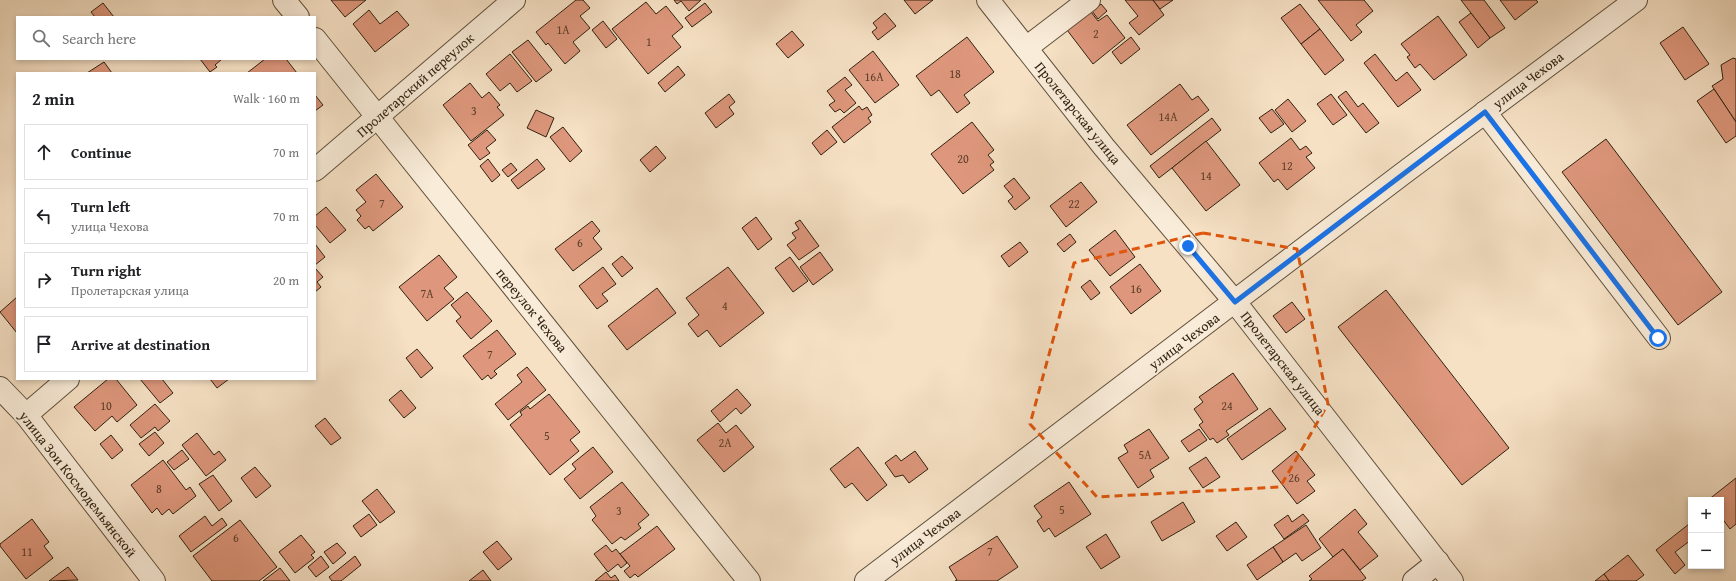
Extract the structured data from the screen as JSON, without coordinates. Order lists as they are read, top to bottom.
{
  "streets": {
    "street": [
      "улица Чехова",
      "Пролетарский переулок",
      "Пролетарская улица",
      "переулок Чехова",
      "улица Зои Космодемьянской"
    ]
  },
  "crossings": [
    ["улица Чехова", "Пролетарская улица"],
    ["Пролетарский переулок", "переулок Чехова"]
  ],
  "house_numbers": [
    "1А",
    "2",
    "1",
    "18",
    "16А",
    "3",
    "14А",
    "20",
    "12",
    "14",
    "7",
    "22",
    "6",
    "16",
    "7А",
    "4",
    "7",
    "10",
    "24",
    "5",
    "2А",
    "5А",
    "26",
    "8",
    "5",
    "3",
    "6",
    "11",
    "7"
  ],
  "page": {
    "search": "Search here",
    "heading": ["2 min", "Walk · 160 m"],
    "list": [
      ["Continue", "70 m"],
      ["Turn left", "улица Чехова", "70 m"],
      ["Turn right", "Пролетарская улица", "20 m"],
      "Arrive at destination"
    ],
    "map_buttons": ["+", "−"]
  }
}
